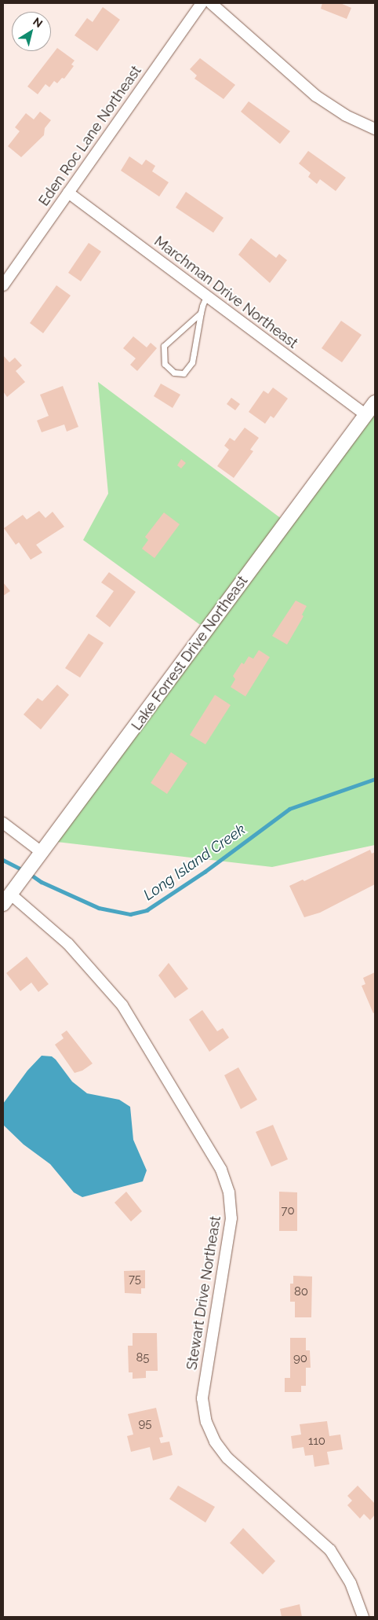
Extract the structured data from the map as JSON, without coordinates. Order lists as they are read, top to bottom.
{
  "streets": {
    "street": [
      "Eden Roc Lane Northeast",
      "Marchman Drive Northeast",
      "Lake Forrest Drive Northeast",
      "Stewart Drive Northeast"
    ]
  },
  "crossings": [
    ["Eden Roc Lane Northeast", "Marchman Drive Northeast"],
    ["Marchman Drive Northeast", "Lake Forrest Drive Northeast"],
    ["Lake Forrest Drive Northeast", "Stewart Drive Northeast"]
  ],
  "water": ["Long Island Creek"],
  "house_numbers": [
    "70",
    "75",
    "80",
    "85",
    "90",
    "95",
    "110"
  ],
  "north": "top right"
}
